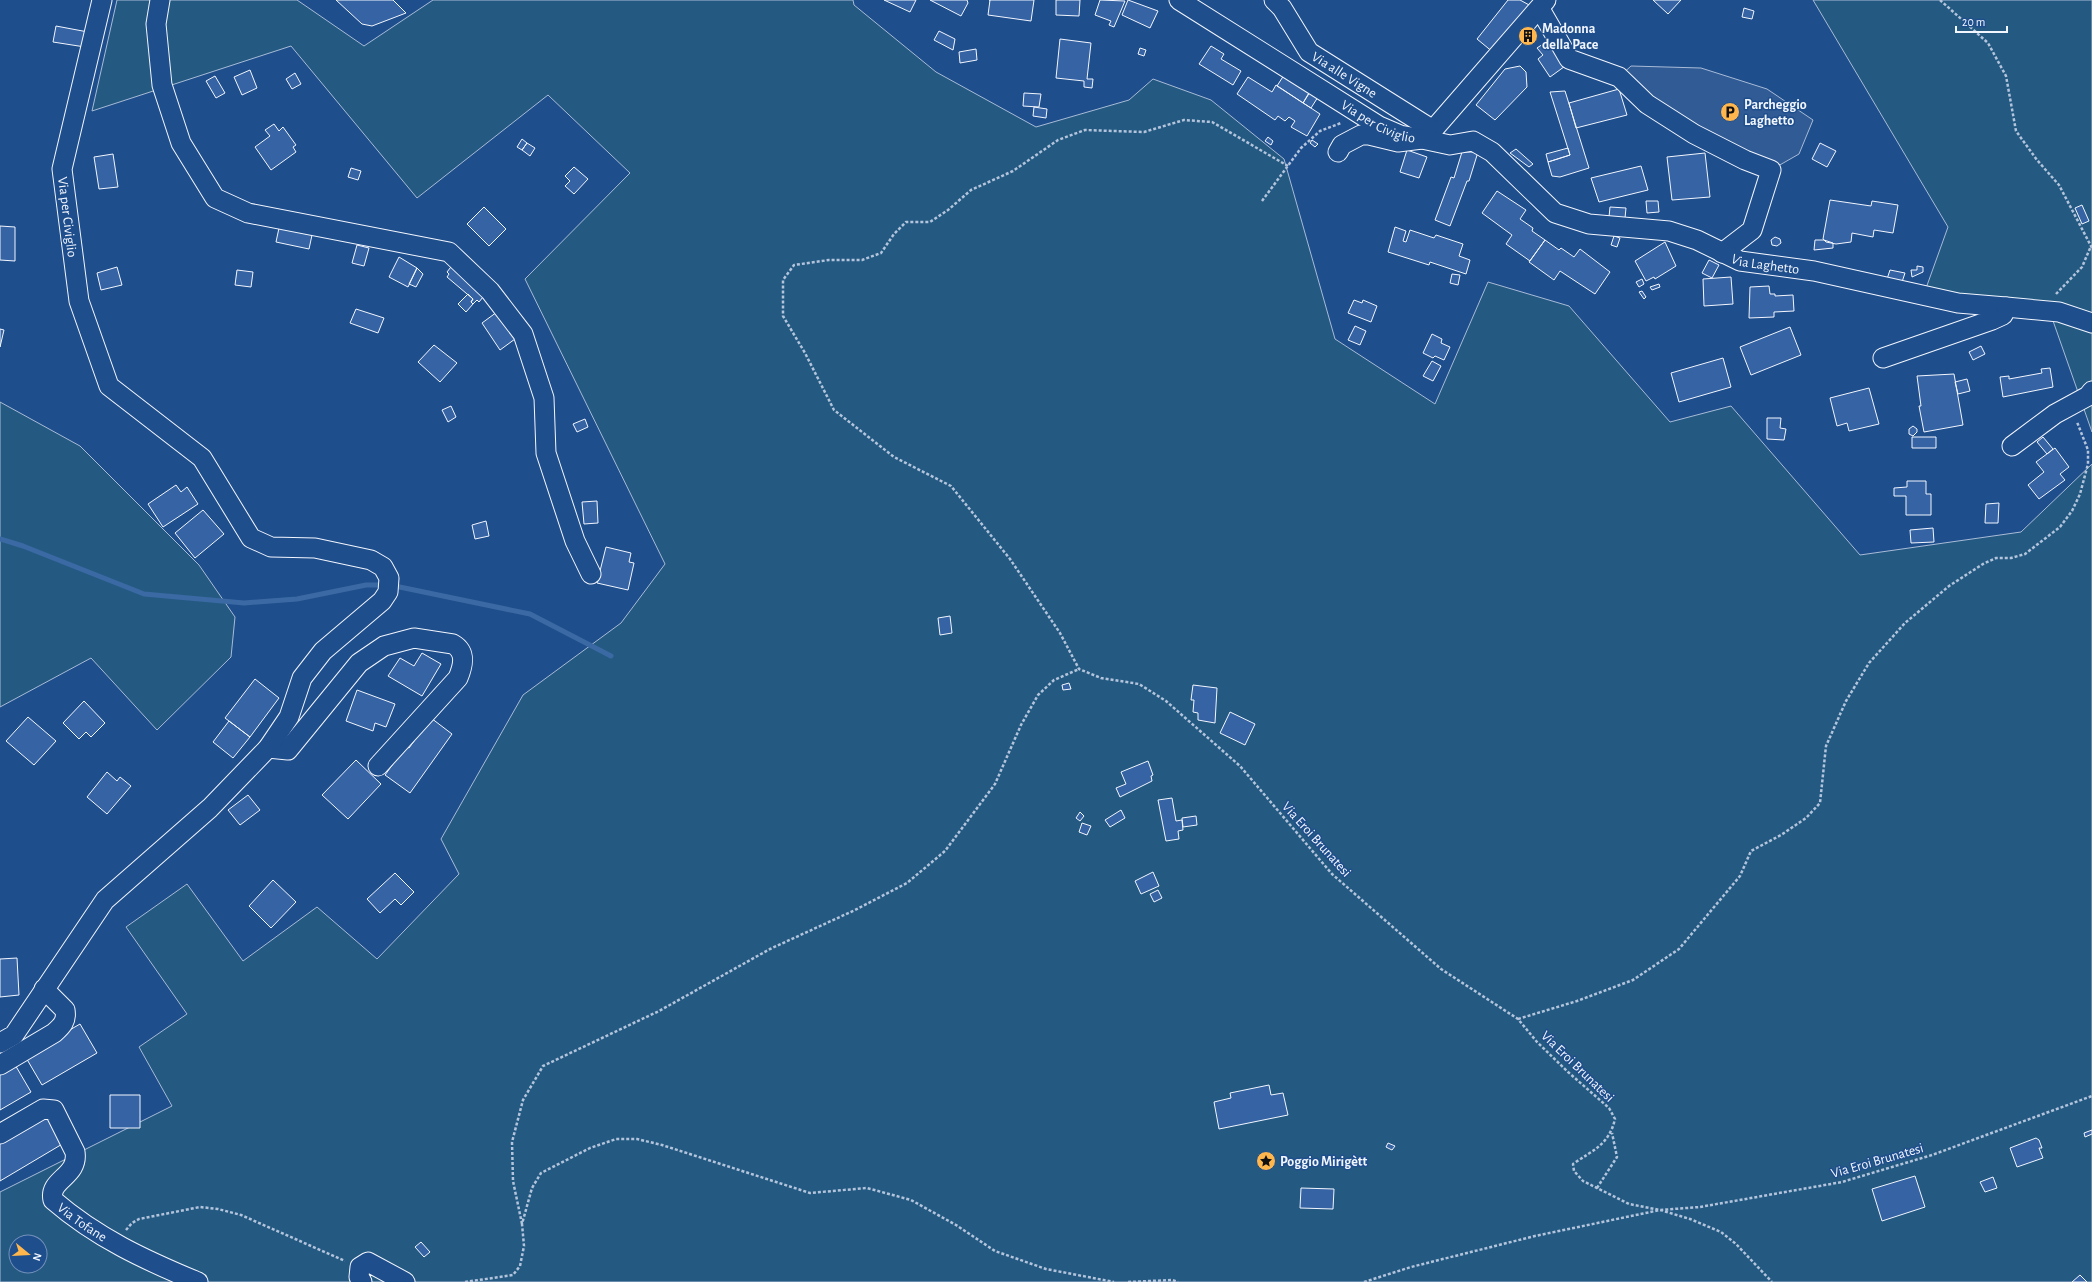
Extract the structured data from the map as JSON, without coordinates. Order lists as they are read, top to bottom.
{
  "streets": {
    "street": [
      "Via alle Vigne",
      "Via per Civiglio",
      "Via Laghetto",
      "Via Tofane"
    ],
    "path": ["Via Eroi Brunatesi"]
  },
  "crossings": [
    ["Via alle Vigne", "Via per Civiglio"],
    ["Via alle Vigne", "Via Laghetto"],
    ["Via per Civiglio", "Via Laghetto"]
  ],
  "places": {
    "building": ["Madonna della Pace"],
    "parking": ["Parcheggio Laghetto"],
    "place": ["Poggio Mirigètt"]
  },
  "scale_bar": "20 m",
  "north": "right"
}
